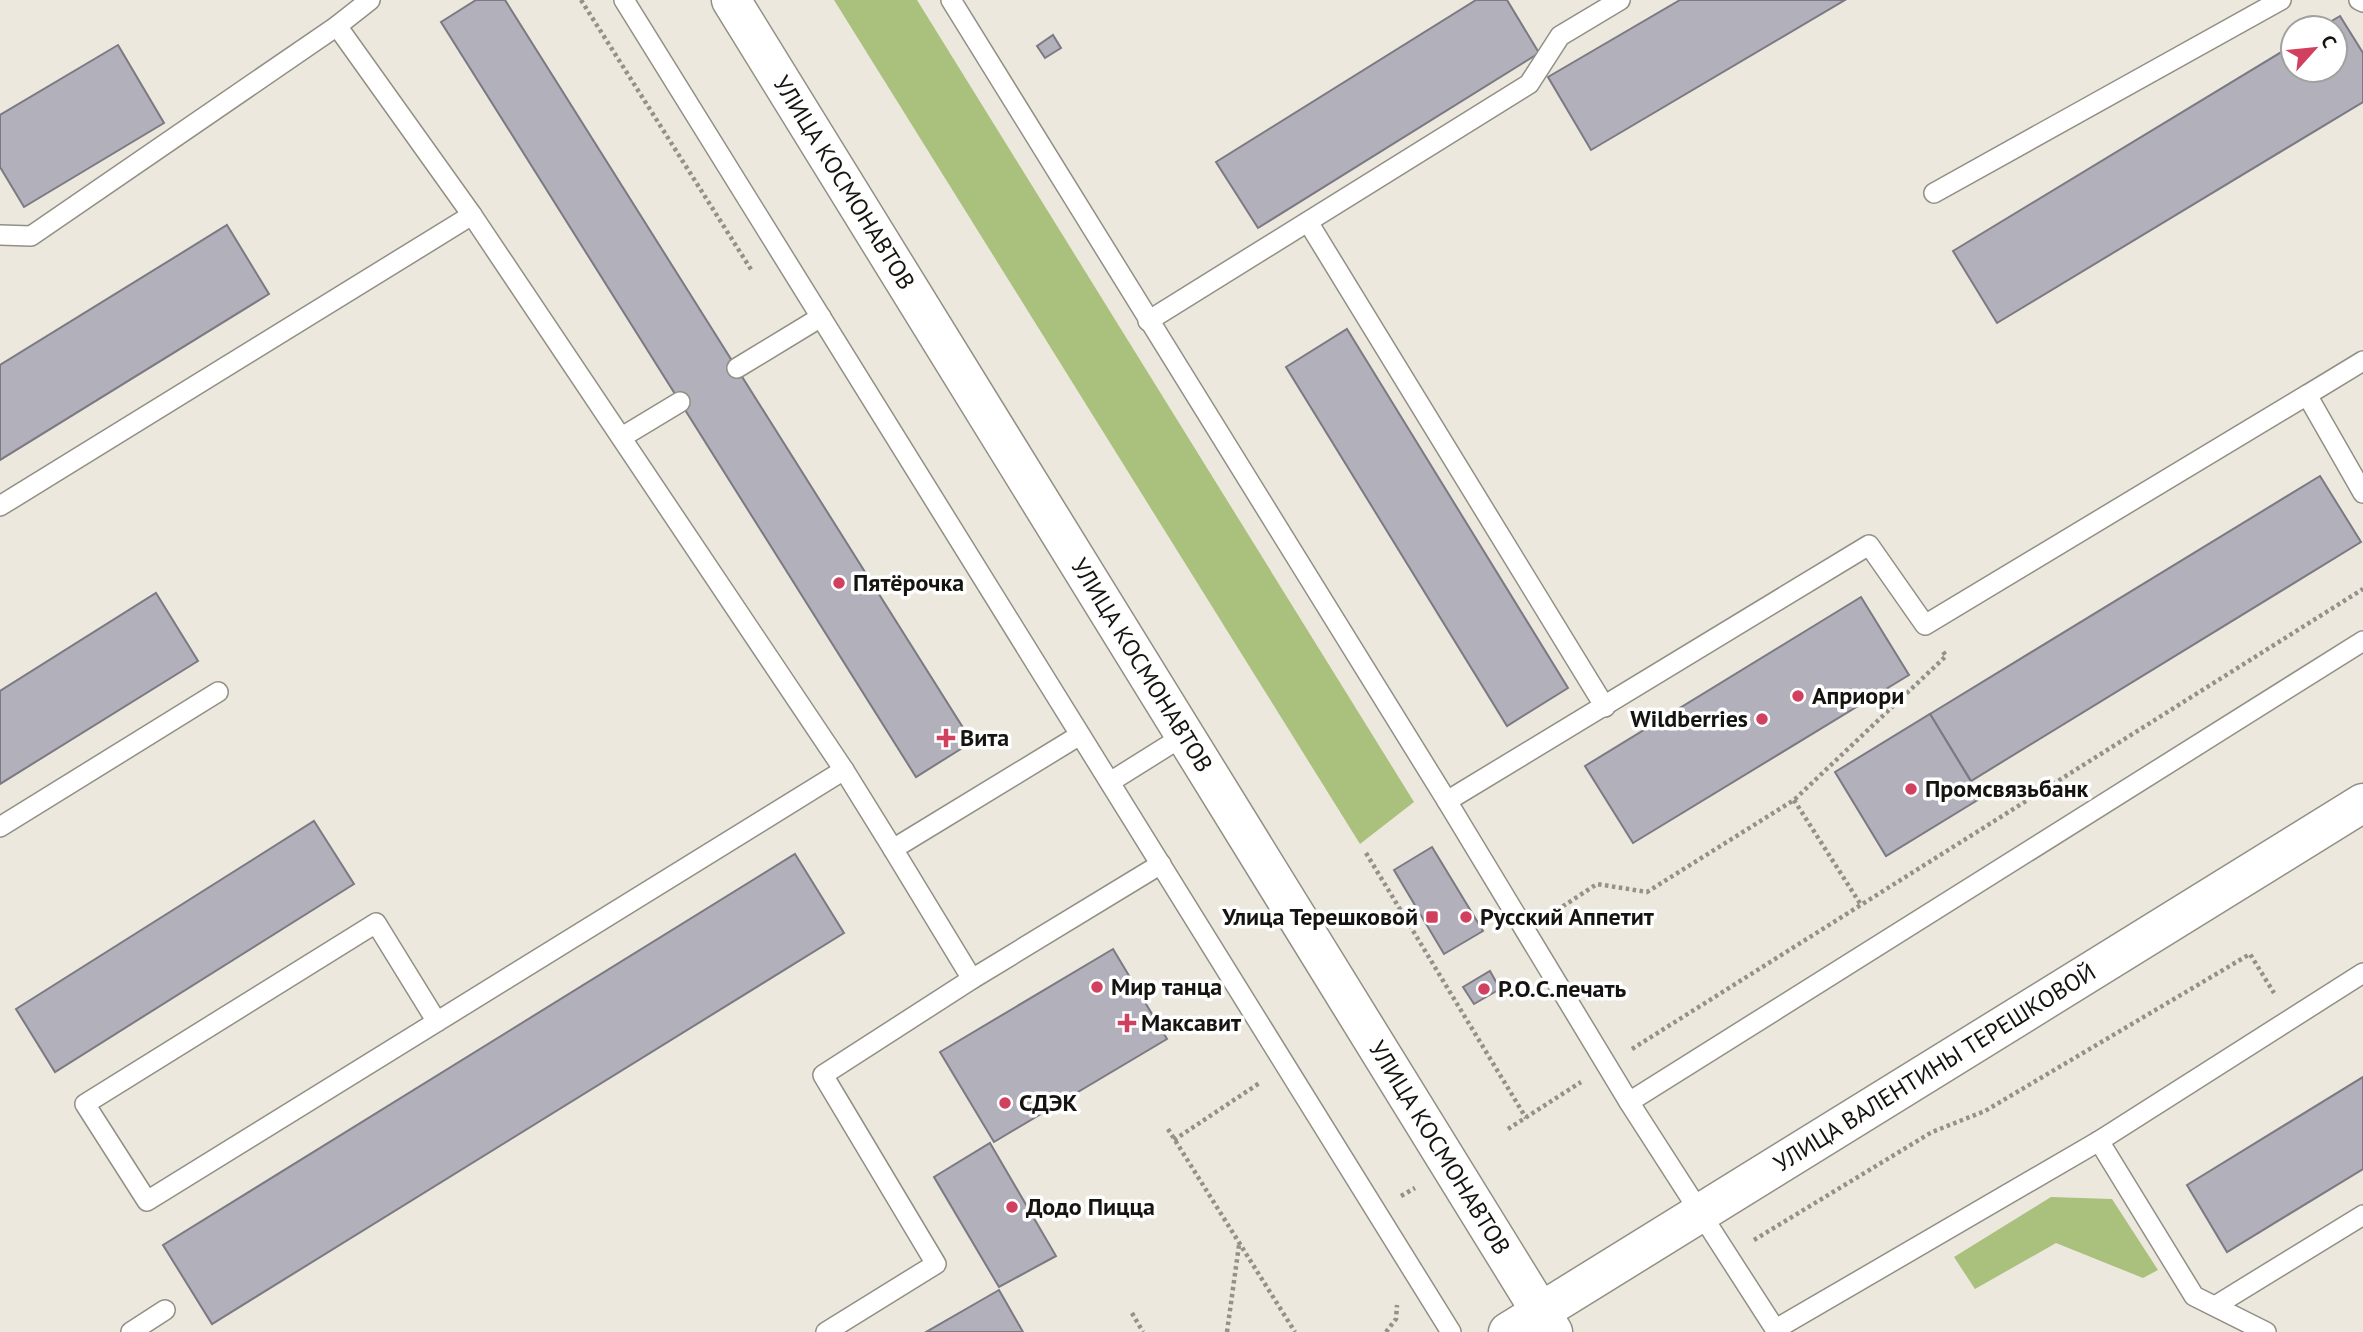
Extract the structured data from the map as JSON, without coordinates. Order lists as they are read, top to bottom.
{
  "streets": {
    "main road": ["УЛИЦА КОСМОНАВТОВ", "УЛИЦА ВАЛЕНТИНЫ ТЕРЕШКОВОЙ"]
  },
  "crossings": [
    ["УЛИЦА КОСМОНАВТОВ", "УЛИЦА ВАЛЕНТИНЫ ТЕРЕШКОВОЙ"]
  ],
  "places": {
    "other": [
      "Пятёрочка",
      "Априори",
      "Wildberries",
      "Промсвязьбанк",
      "Русский Аппетит",
      "Мир танца",
      "Р.О.С.печать",
      "СДЭК",
      "Додо Пицца"
    ],
    "health": ["Вита", "Максавит"],
    "transit": ["Улица Терешковой"]
  },
  "north": "top right"
}
